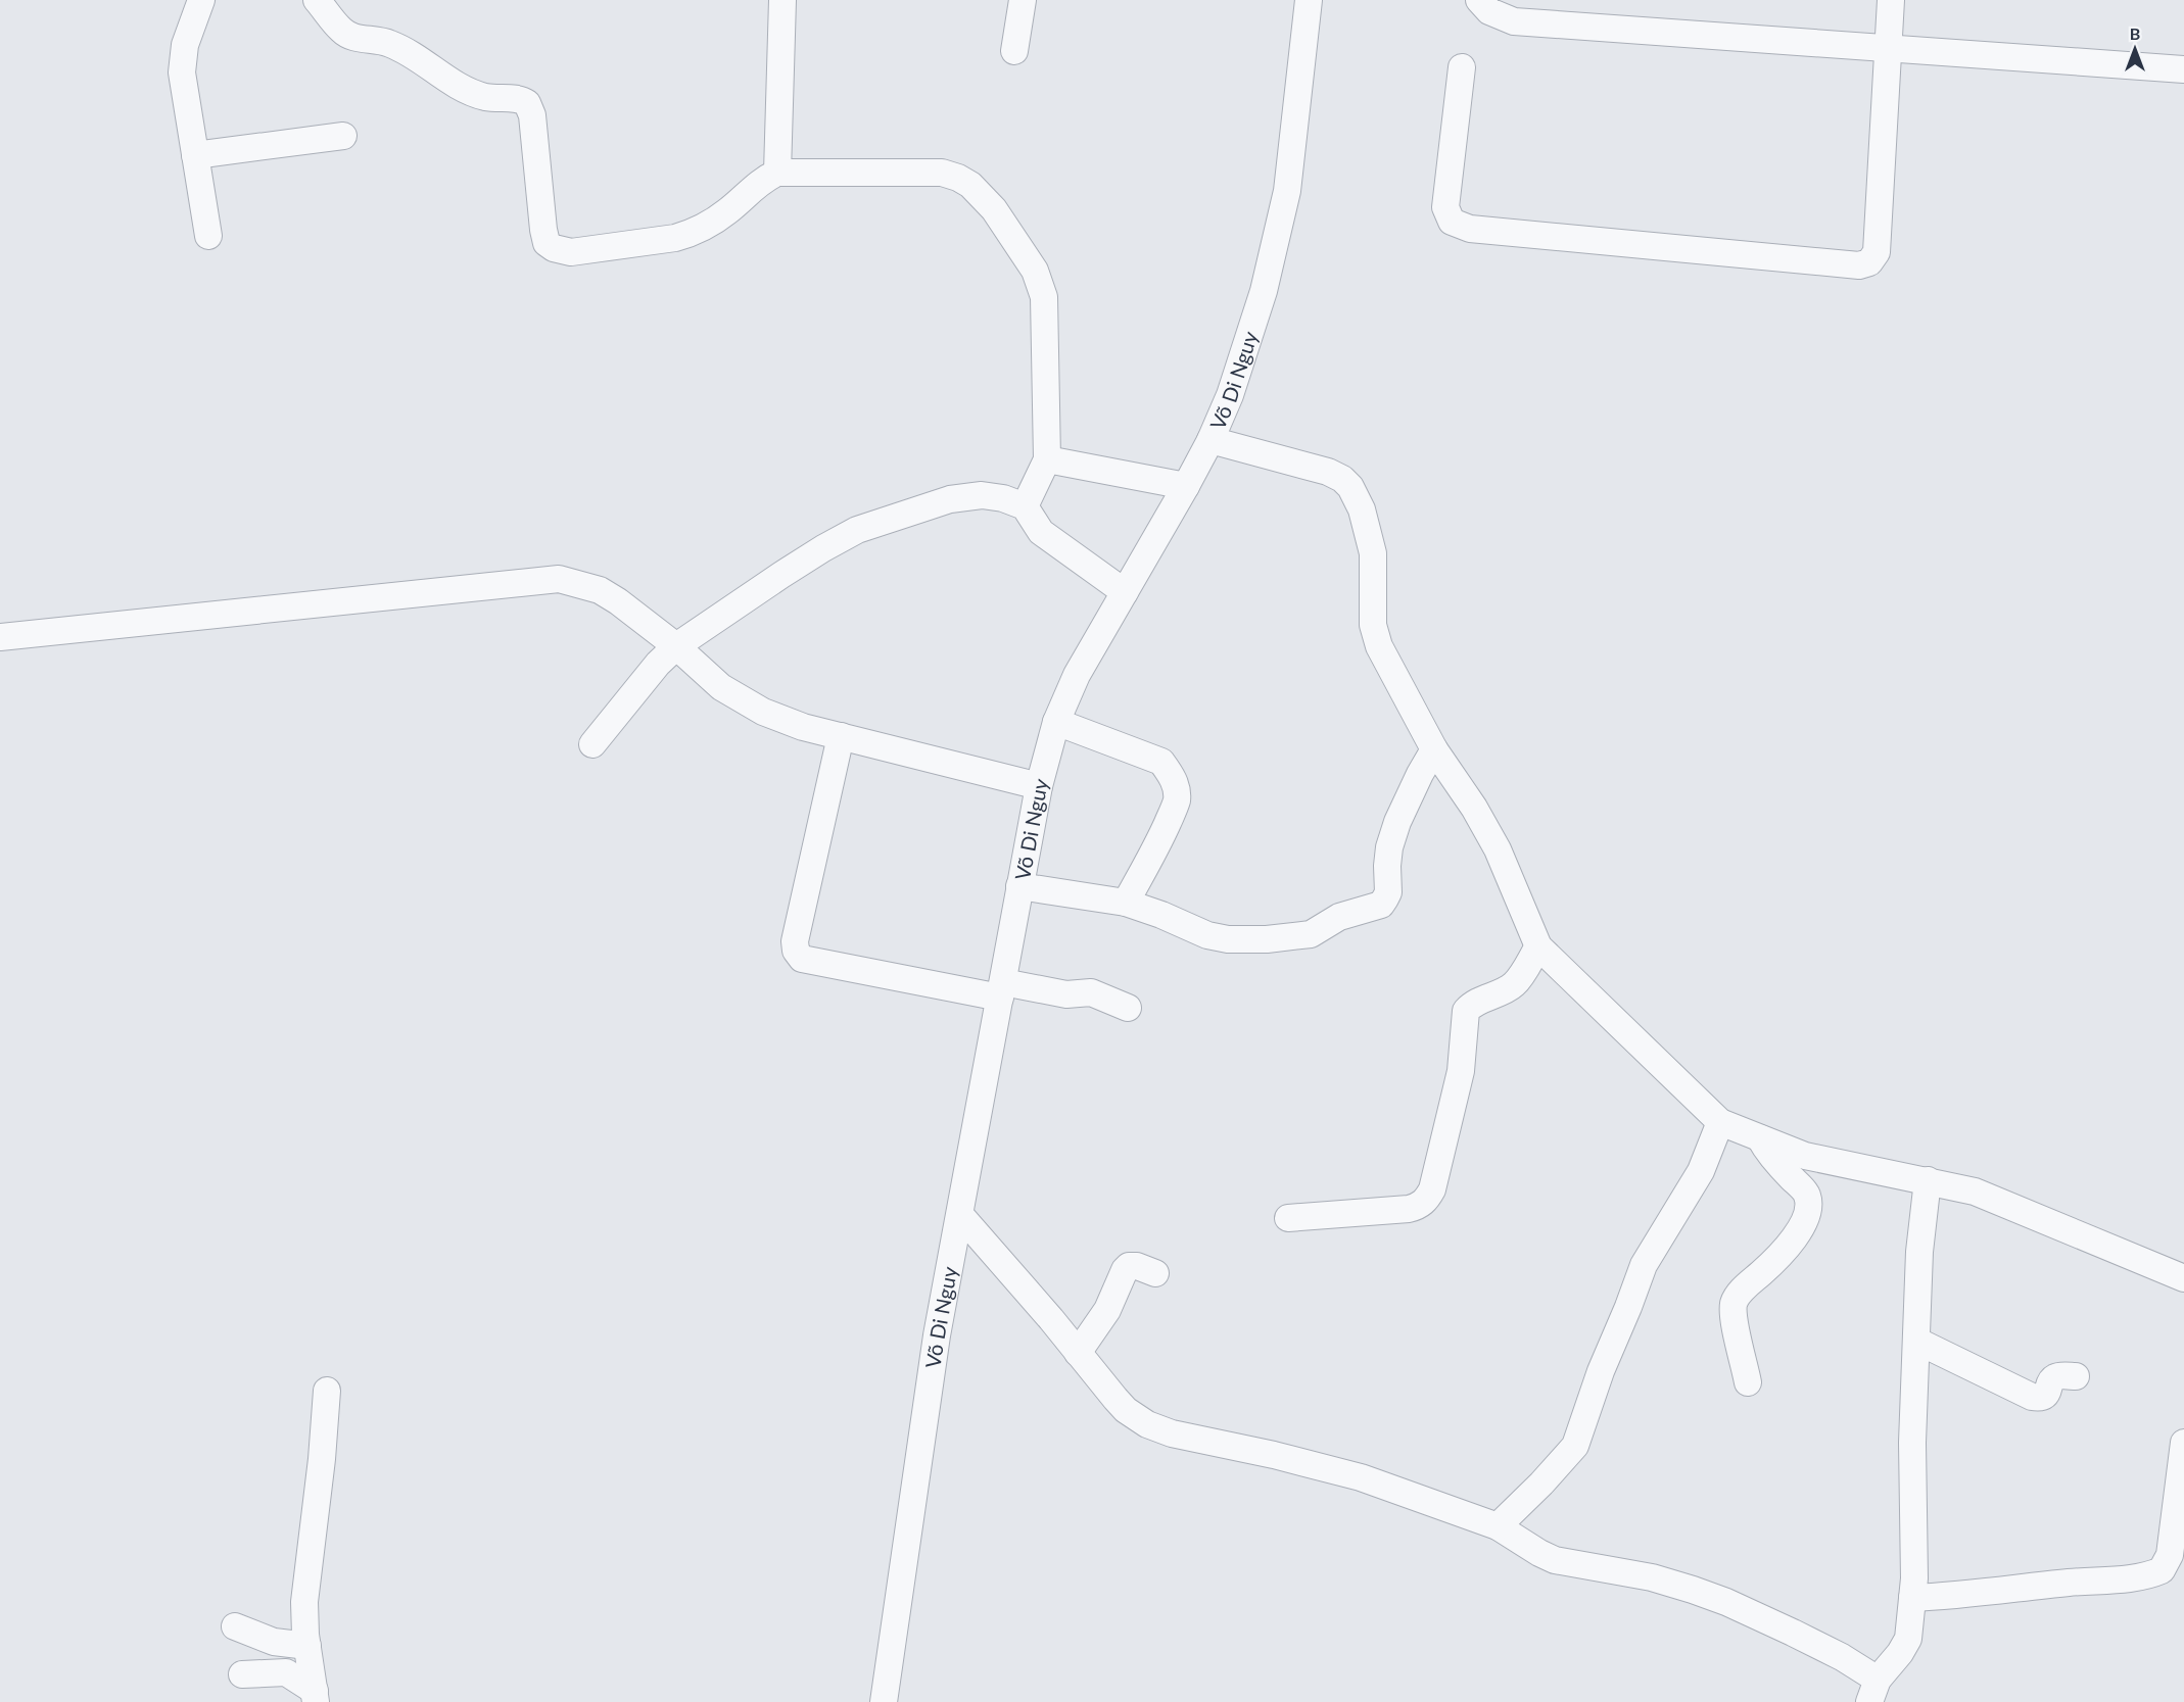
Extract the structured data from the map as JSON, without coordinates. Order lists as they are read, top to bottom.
{
  "streets": {
    "street": ["Võ Di Nguy"]
  },
  "north": "top"
}
